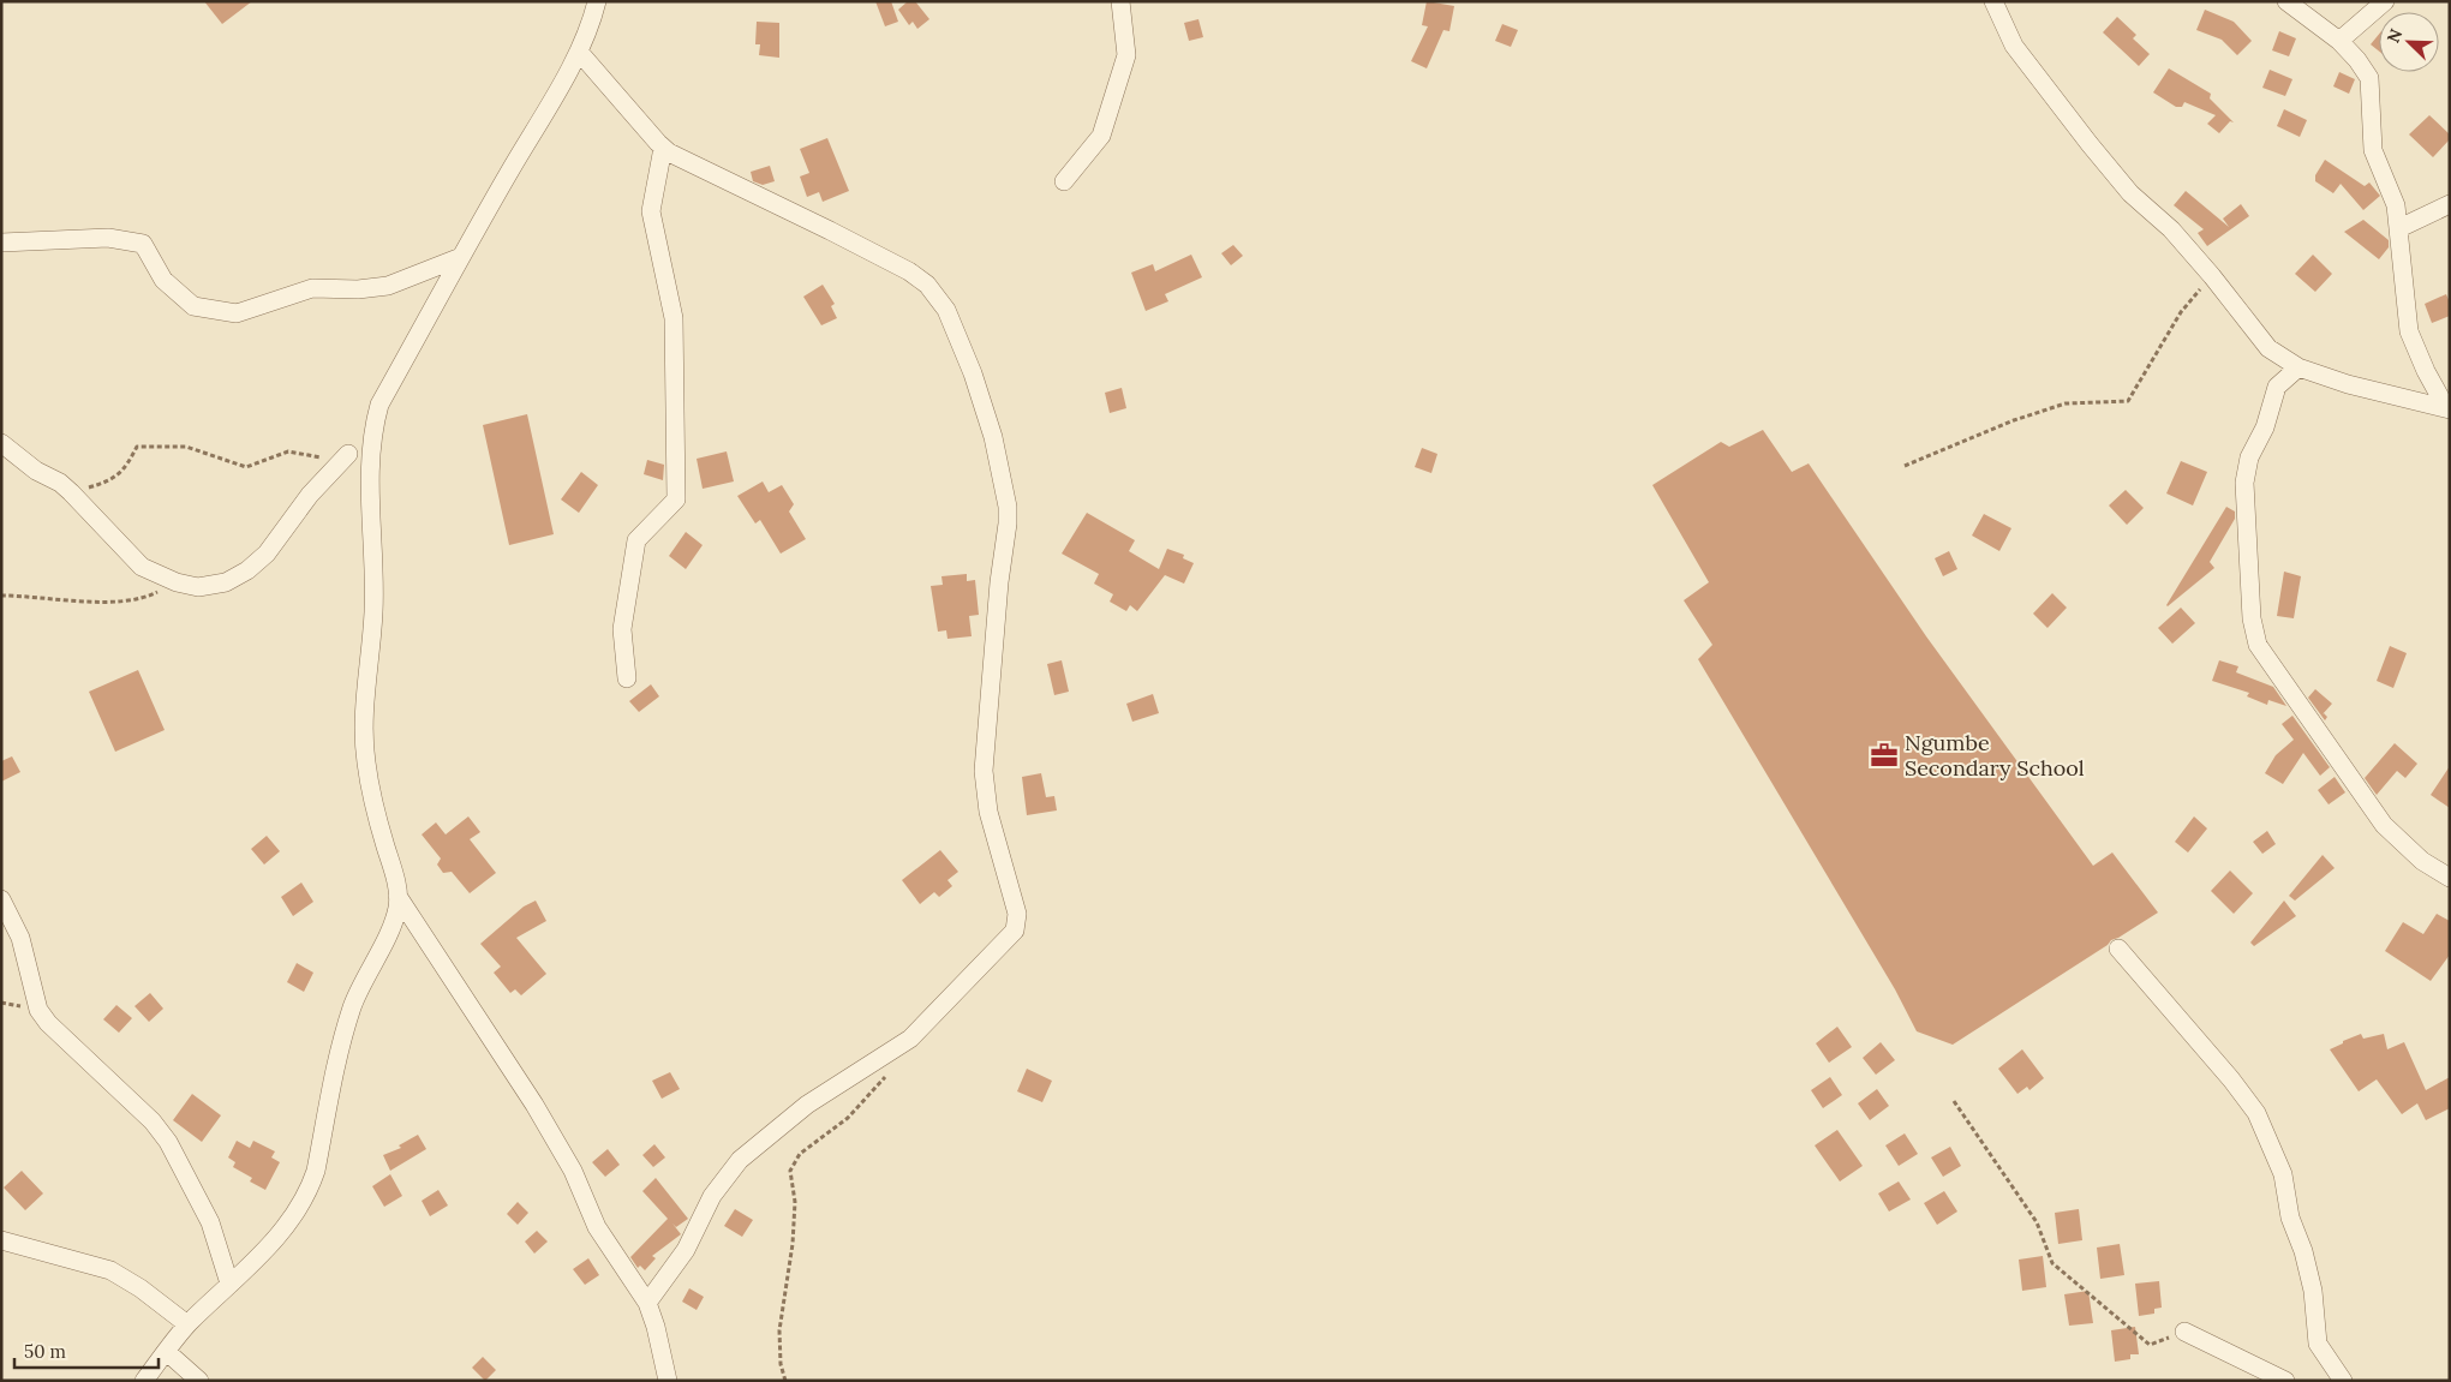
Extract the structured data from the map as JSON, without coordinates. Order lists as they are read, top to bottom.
{
  "places": {
    "office": ["Ngumbe Secondary School"]
  },
  "scale_bar": "50 m",
  "north": "top left"
}
